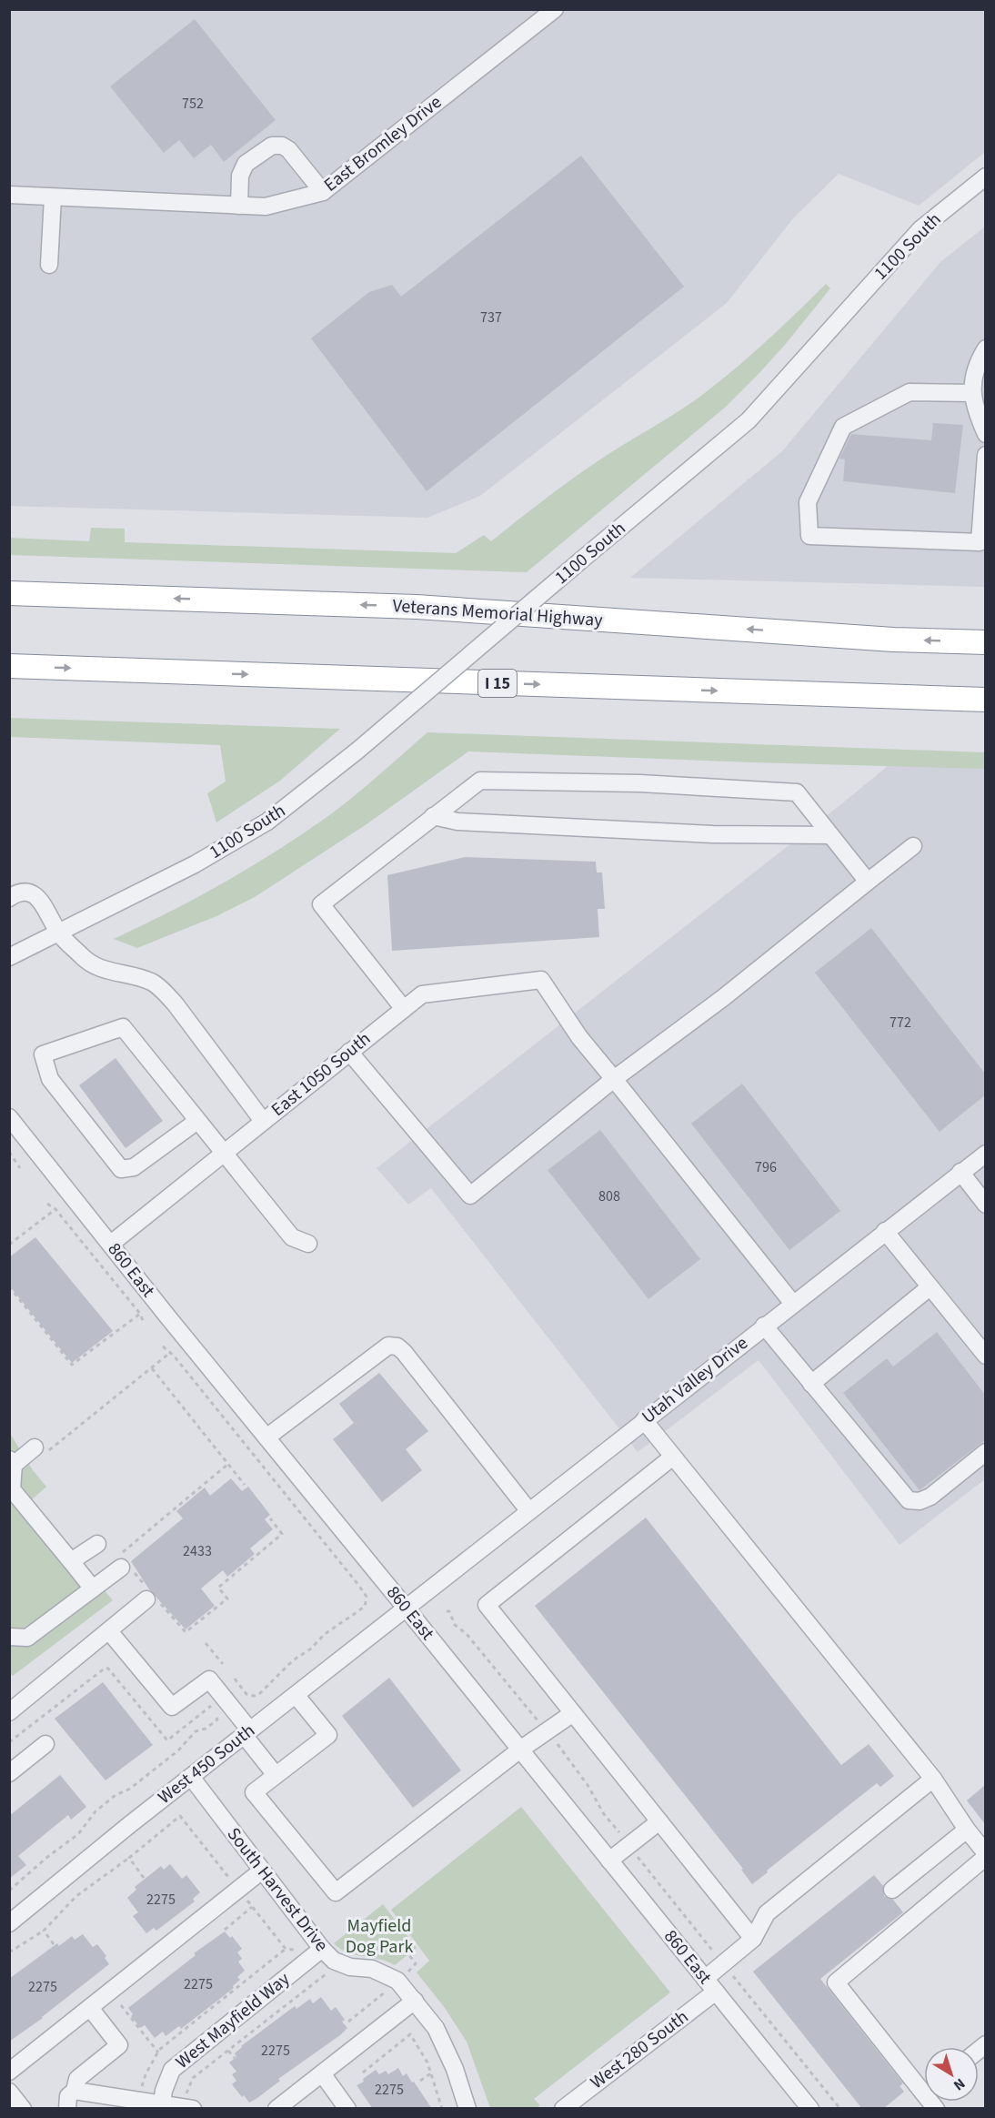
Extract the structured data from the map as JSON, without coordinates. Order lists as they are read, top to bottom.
{
  "streets": {
    "highway": ["Veterans Memorial Highway", "I 15"],
    "street": [
      "East Bromley Drive",
      "1100 South",
      "East 1050 South",
      "860 East",
      "Utah Valley Drive",
      "West 450 South",
      "South Harvest Drive",
      "West Mayfield Way",
      "West 280 South"
    ]
  },
  "crossings": [
    ["East 1050 South", "860 East"],
    ["860 East", "Utah Valley Drive"],
    ["860 East", "West 450 South"],
    ["860 East", "West 280 South"],
    ["Utah Valley Drive", "West 450 South"],
    ["West 450 South", "South Harvest Drive"],
    ["South Harvest Drive", "West Mayfield Way"]
  ],
  "parks": ["Mayfield Dog Park"],
  "house_numbers": [
    "752",
    "737",
    "772",
    "796",
    "808",
    "2433",
    "2275",
    "2275",
    "2275",
    "2275",
    "2275"
  ],
  "north": "bottom right"
}
